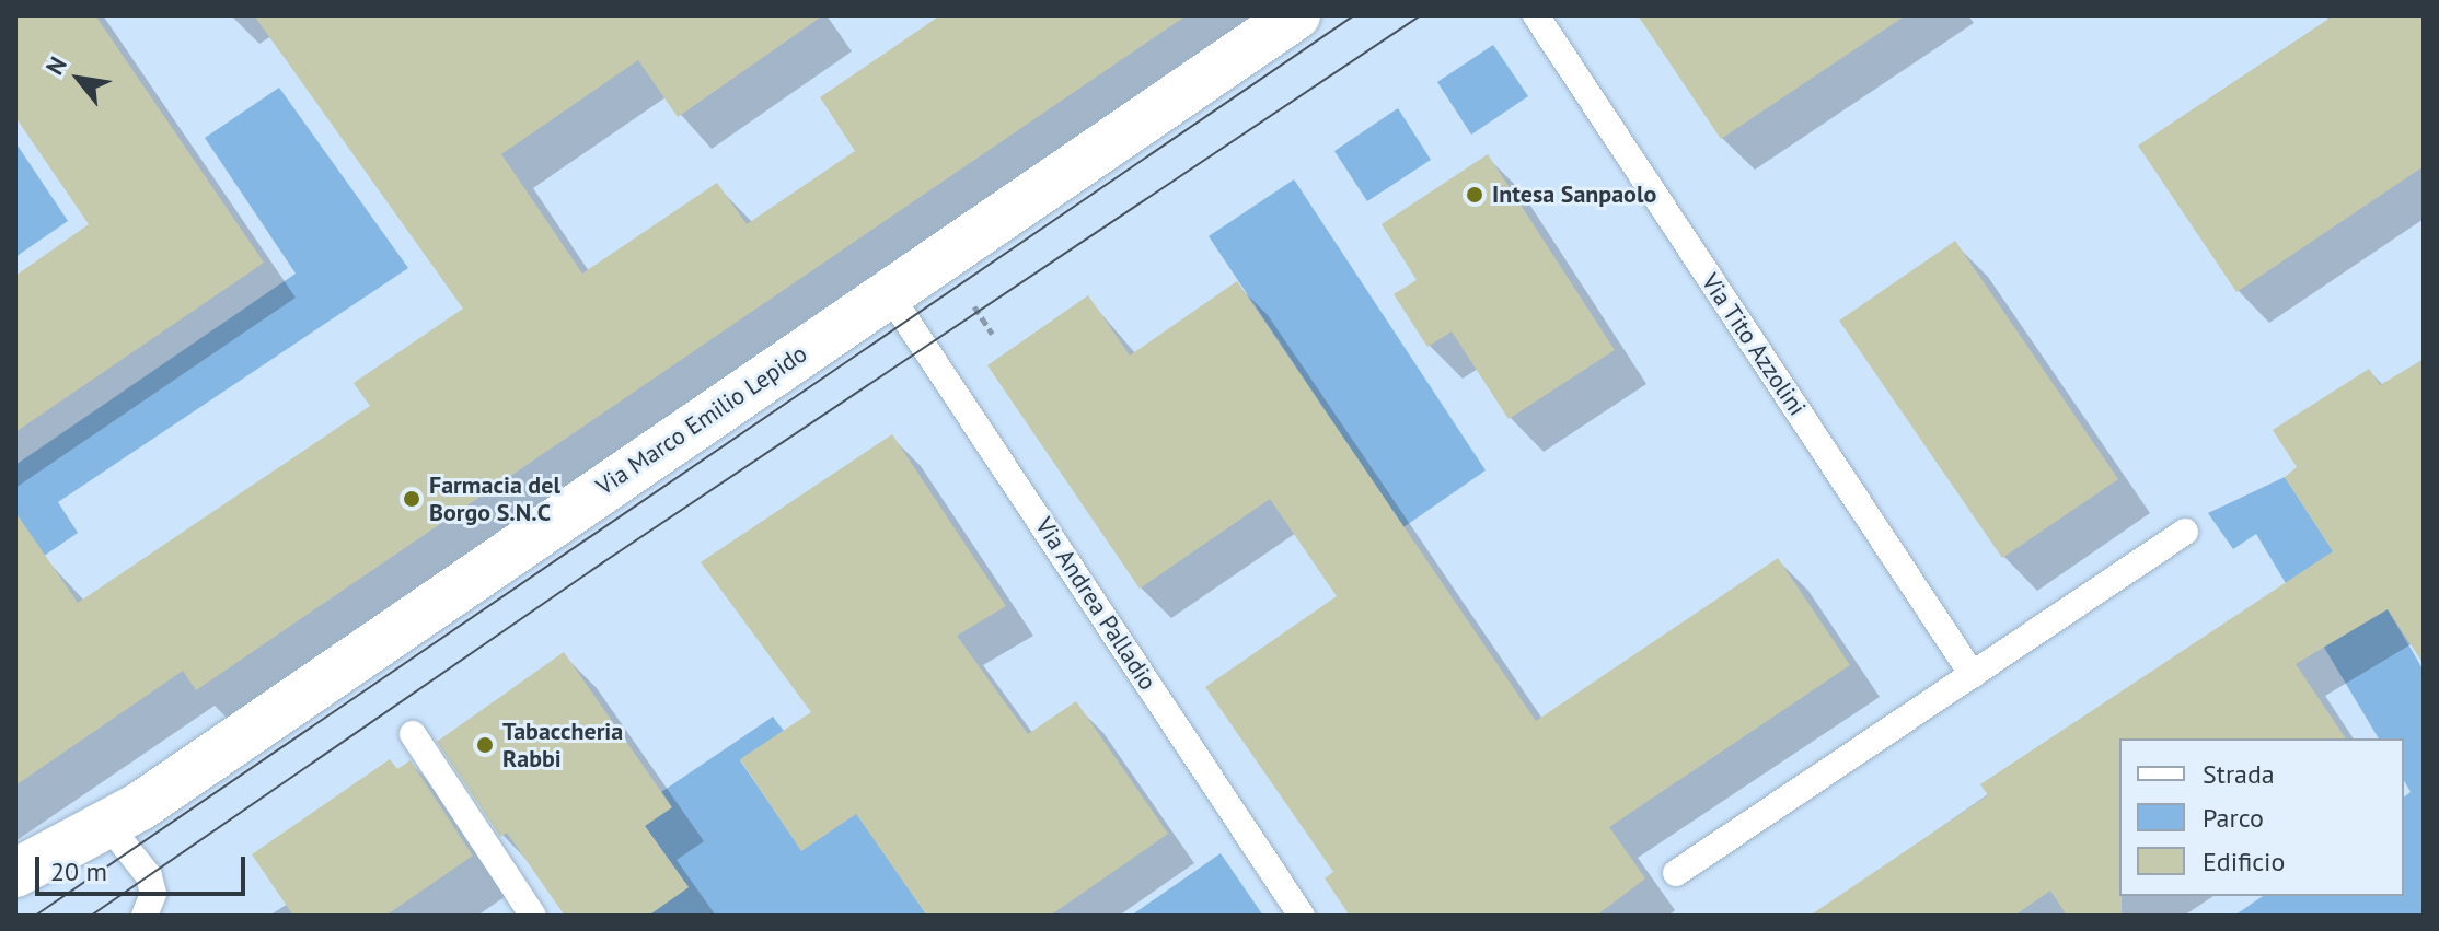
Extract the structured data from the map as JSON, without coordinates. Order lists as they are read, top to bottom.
{
  "streets": {
    "main road": ["Via Marco Emilio Lepido"],
    "lane": ["Via Tito Azzolini", "Via Andrea Palladio"]
  },
  "crossings": [
    ["Via Marco Emilio Lepido", "Via Andrea Palladio"]
  ],
  "places": ["Intesa Sanpaolo", "Farmacia del Borgo S.N.C", "Tabaccheria Rabbi"],
  "legend": ["Strada", "Parco", "Edificio"],
  "scale_bar": "20 m",
  "north": "top left"
}
